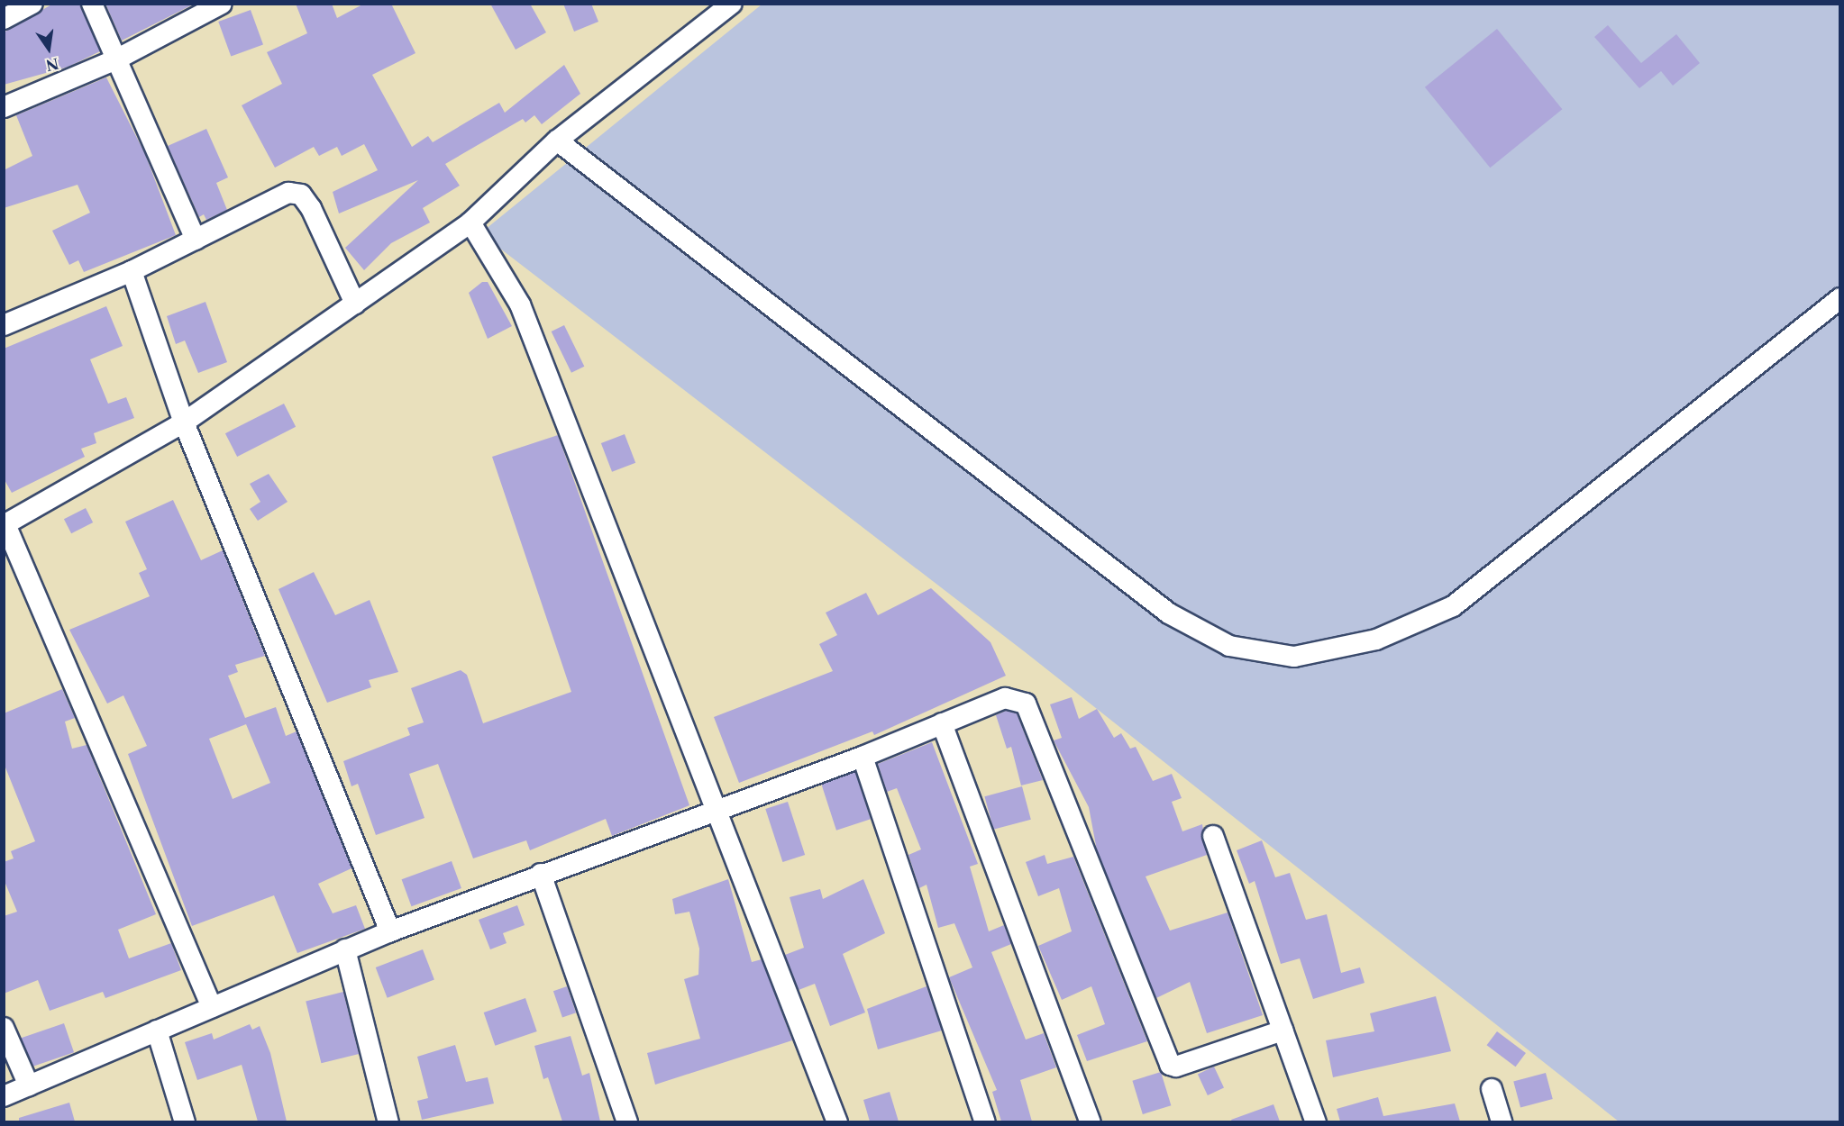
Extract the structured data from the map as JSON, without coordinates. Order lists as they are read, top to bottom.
{
  "north": "bottom"
}
